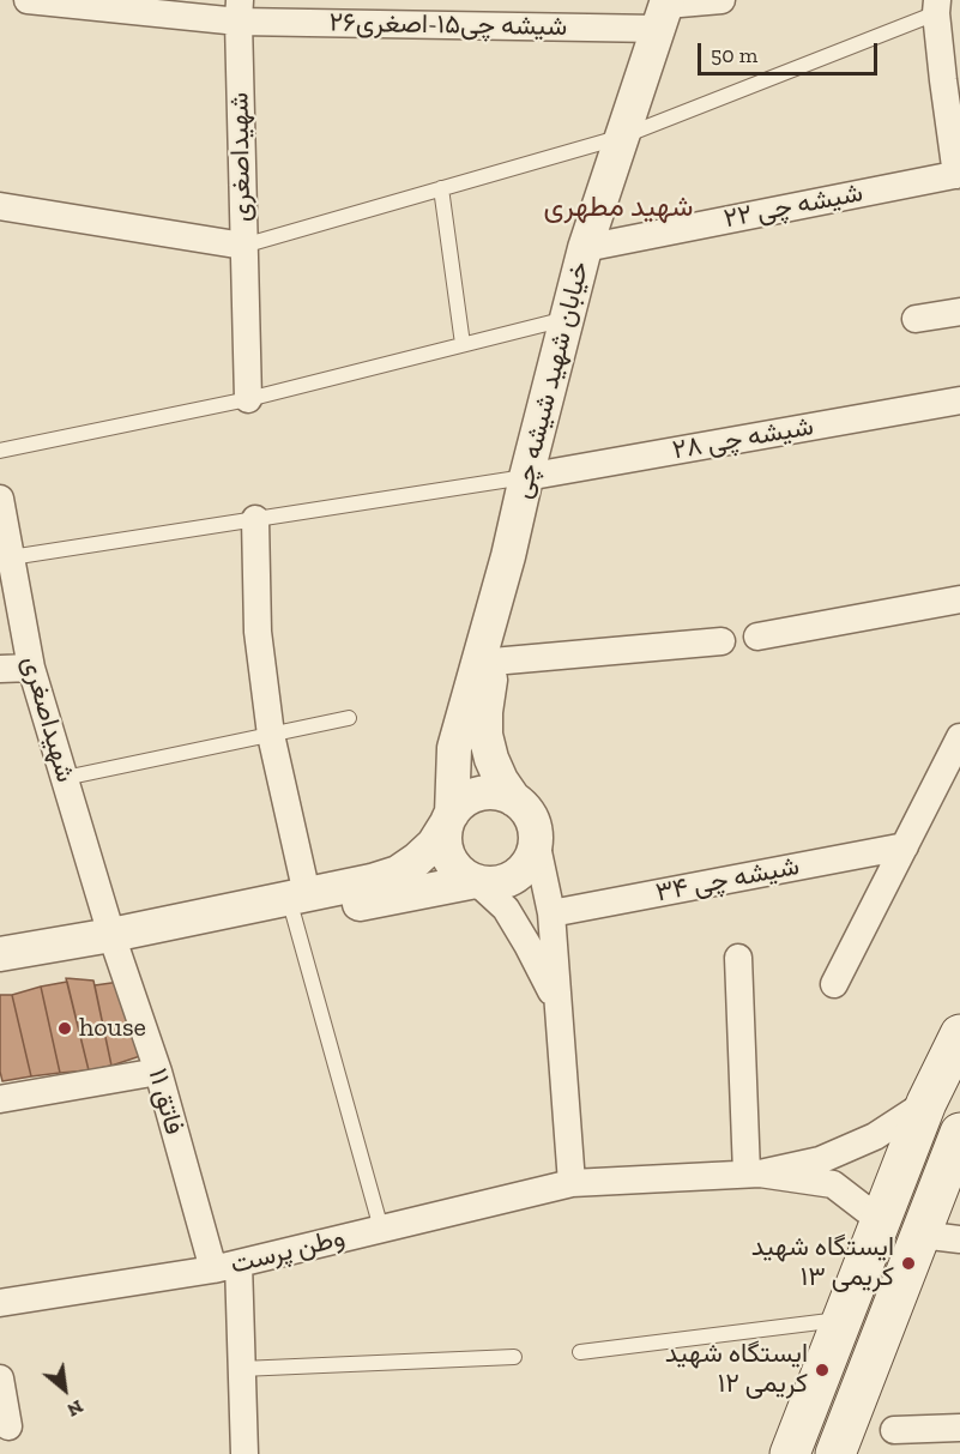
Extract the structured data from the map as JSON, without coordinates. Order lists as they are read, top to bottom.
{
  "streets": {
    "street": [
      "شیشه چی۱۵-اصغری۲۶",
      "شهیداصغری",
      "شیشه چی ۲۲",
      "خیابان شهید شیشه چی",
      "شیشه چی ۲۸",
      "شیشه چی ۳۴",
      "فاتق ۱۱",
      "وطن پرست"
    ]
  },
  "crossings": [
    ["شیشه چی۱۵-اصغری۲۶", "شهیداصغری"],
    ["شیشه چی۱۵-اصغری۲۶", "خیابان شهید شیشه چی"],
    ["شهیداصغری", "فاتق ۱۱"],
    ["شیشه چی ۲۲", "خیابان شهید شیشه چی"],
    ["خیابان شهید شیشه چی", "شیشه چی ۲۸"],
    ["فاتق ۱۱", "وطن پرست"]
  ],
  "districts": ["شهید مطهری"],
  "places": ["house", "ایستگاه شهید کریمی ۱۳", "ایستگاه شهید کریمی ۱۲"],
  "scale_bar": "50 m",
  "north": "bottom right"
}
